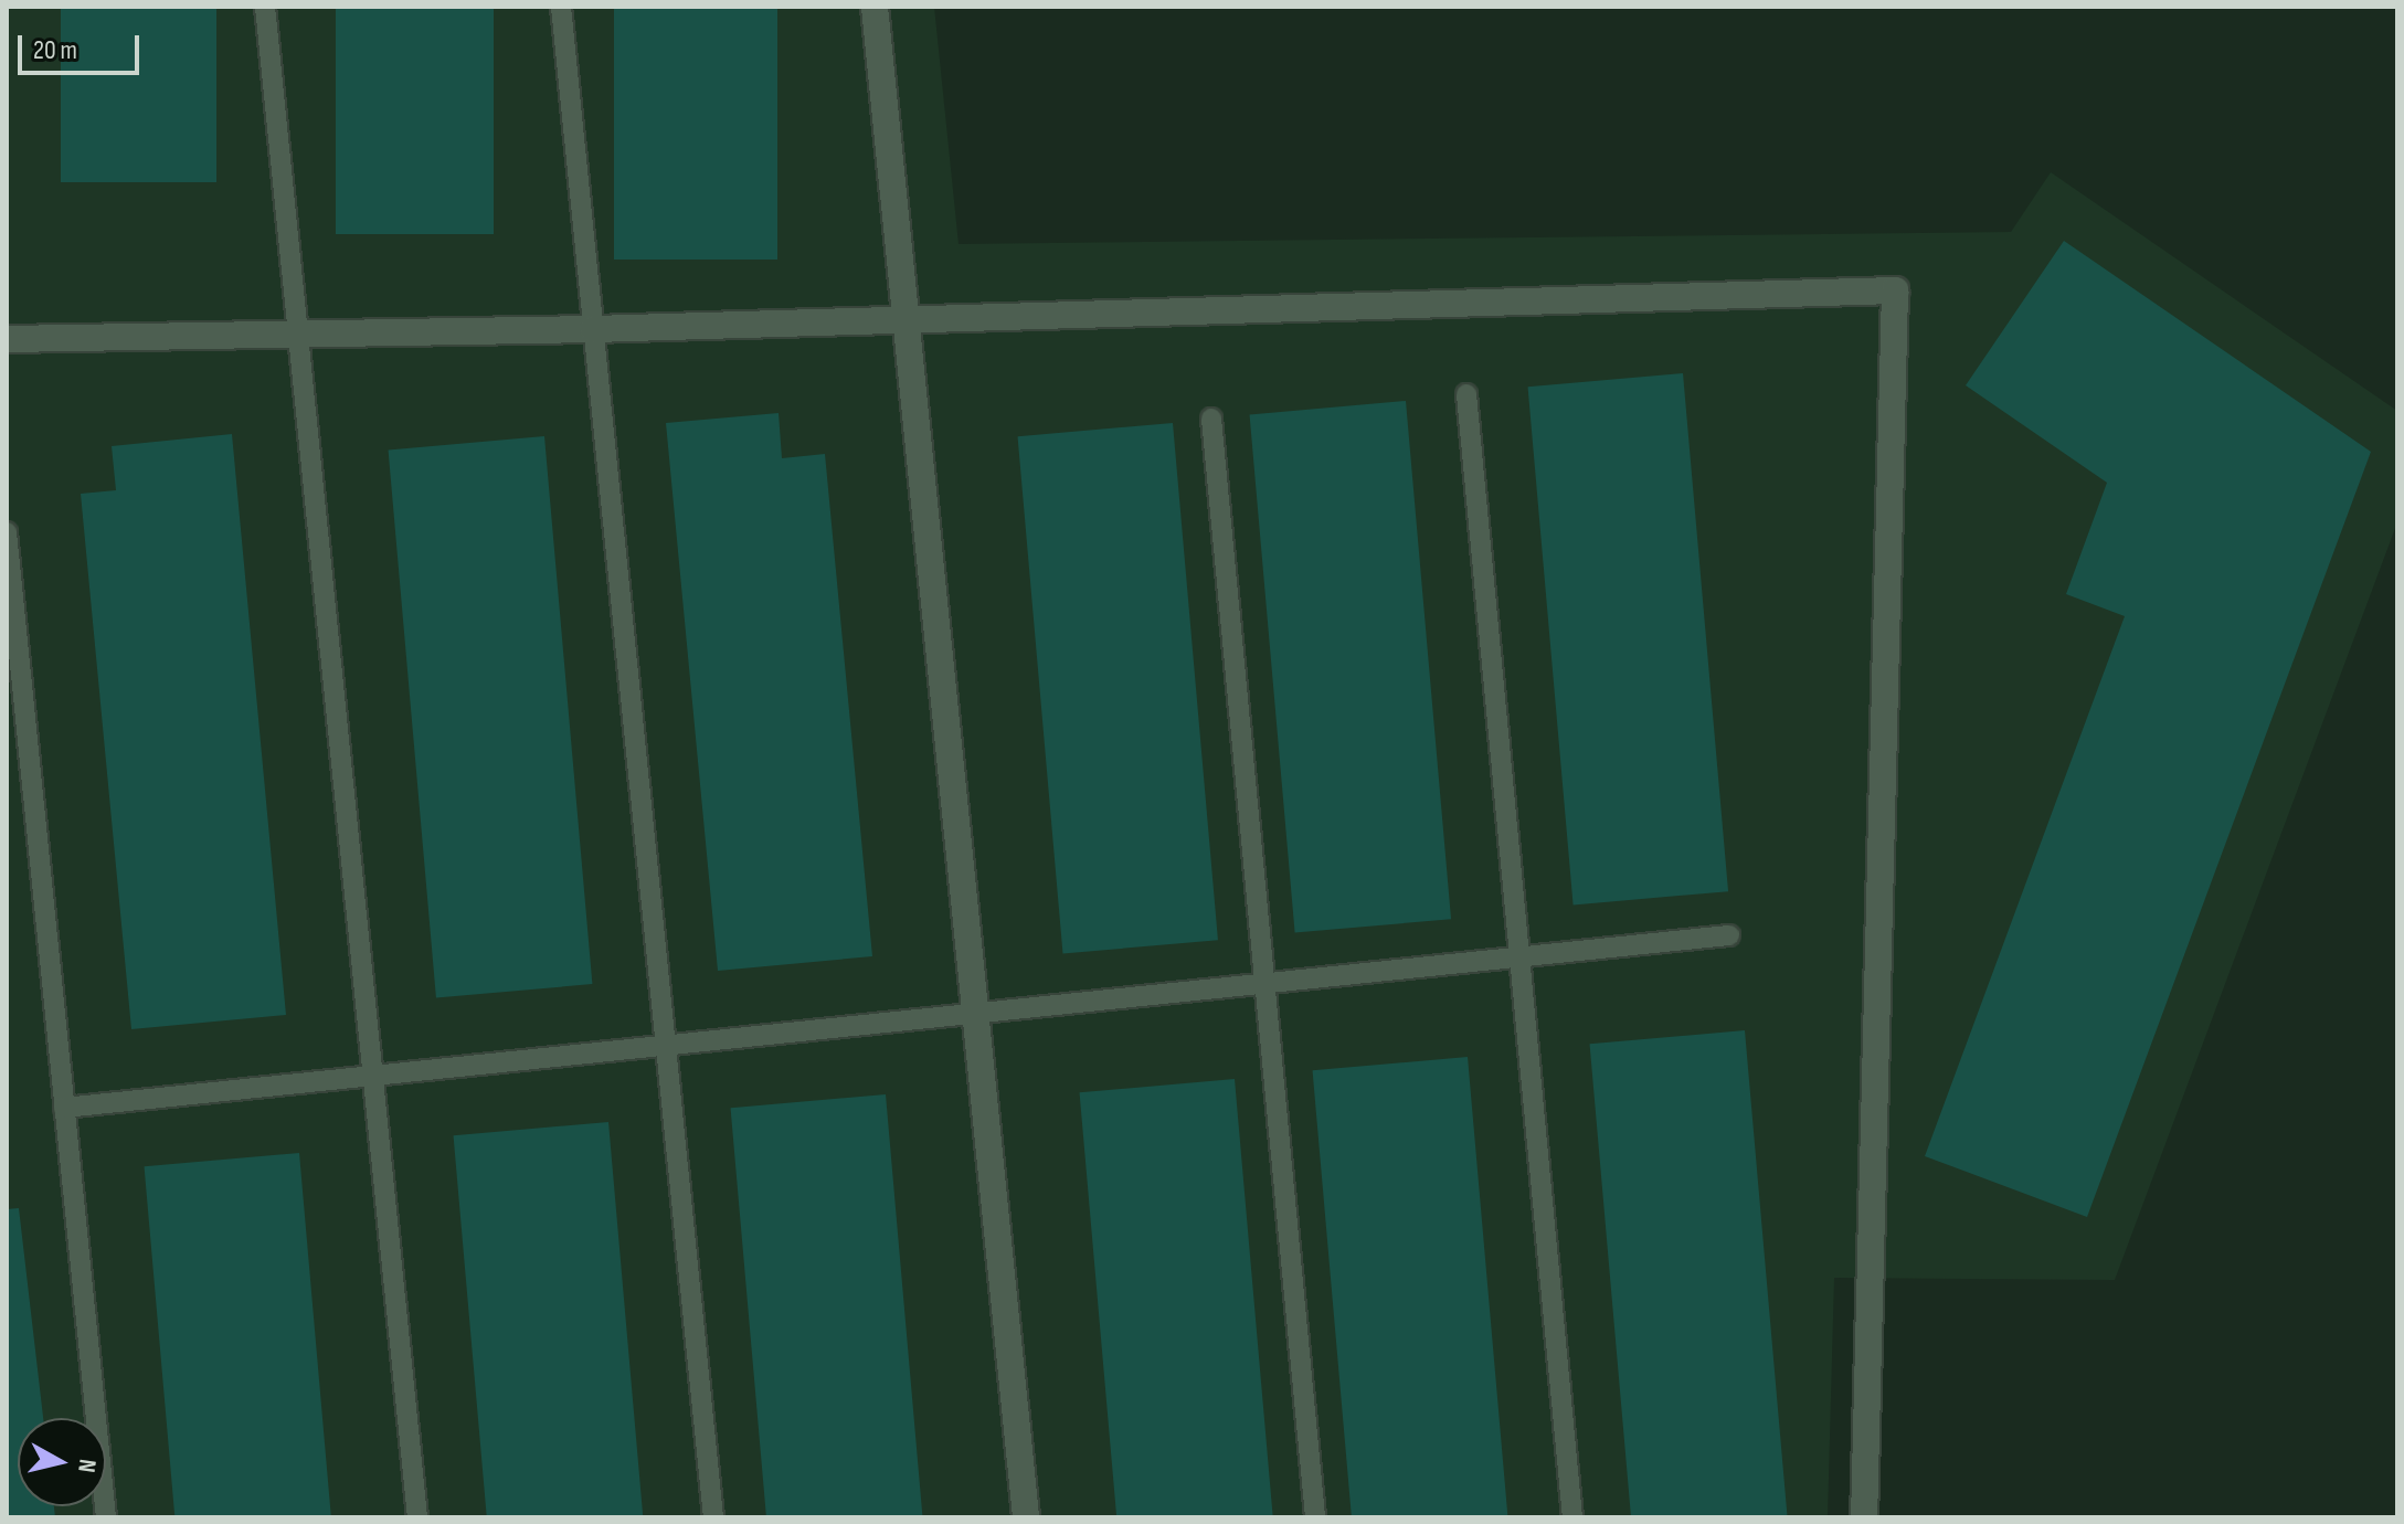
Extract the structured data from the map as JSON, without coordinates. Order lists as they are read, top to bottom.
{
  "scale_bar": "20 m",
  "north": "right"
}
